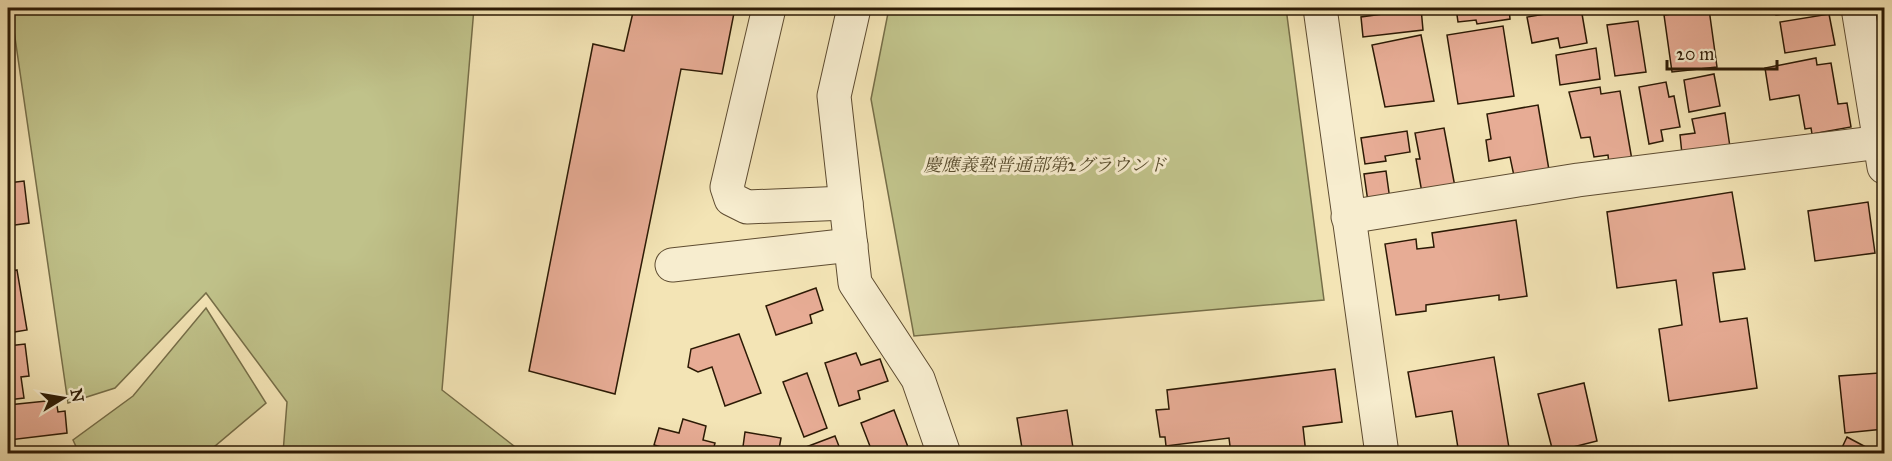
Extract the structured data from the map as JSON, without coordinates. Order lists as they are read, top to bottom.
{
  "parks": ["慶應義塾普通部第2グラウンド"],
  "scale_bar": "20 m",
  "north": "right"
}
